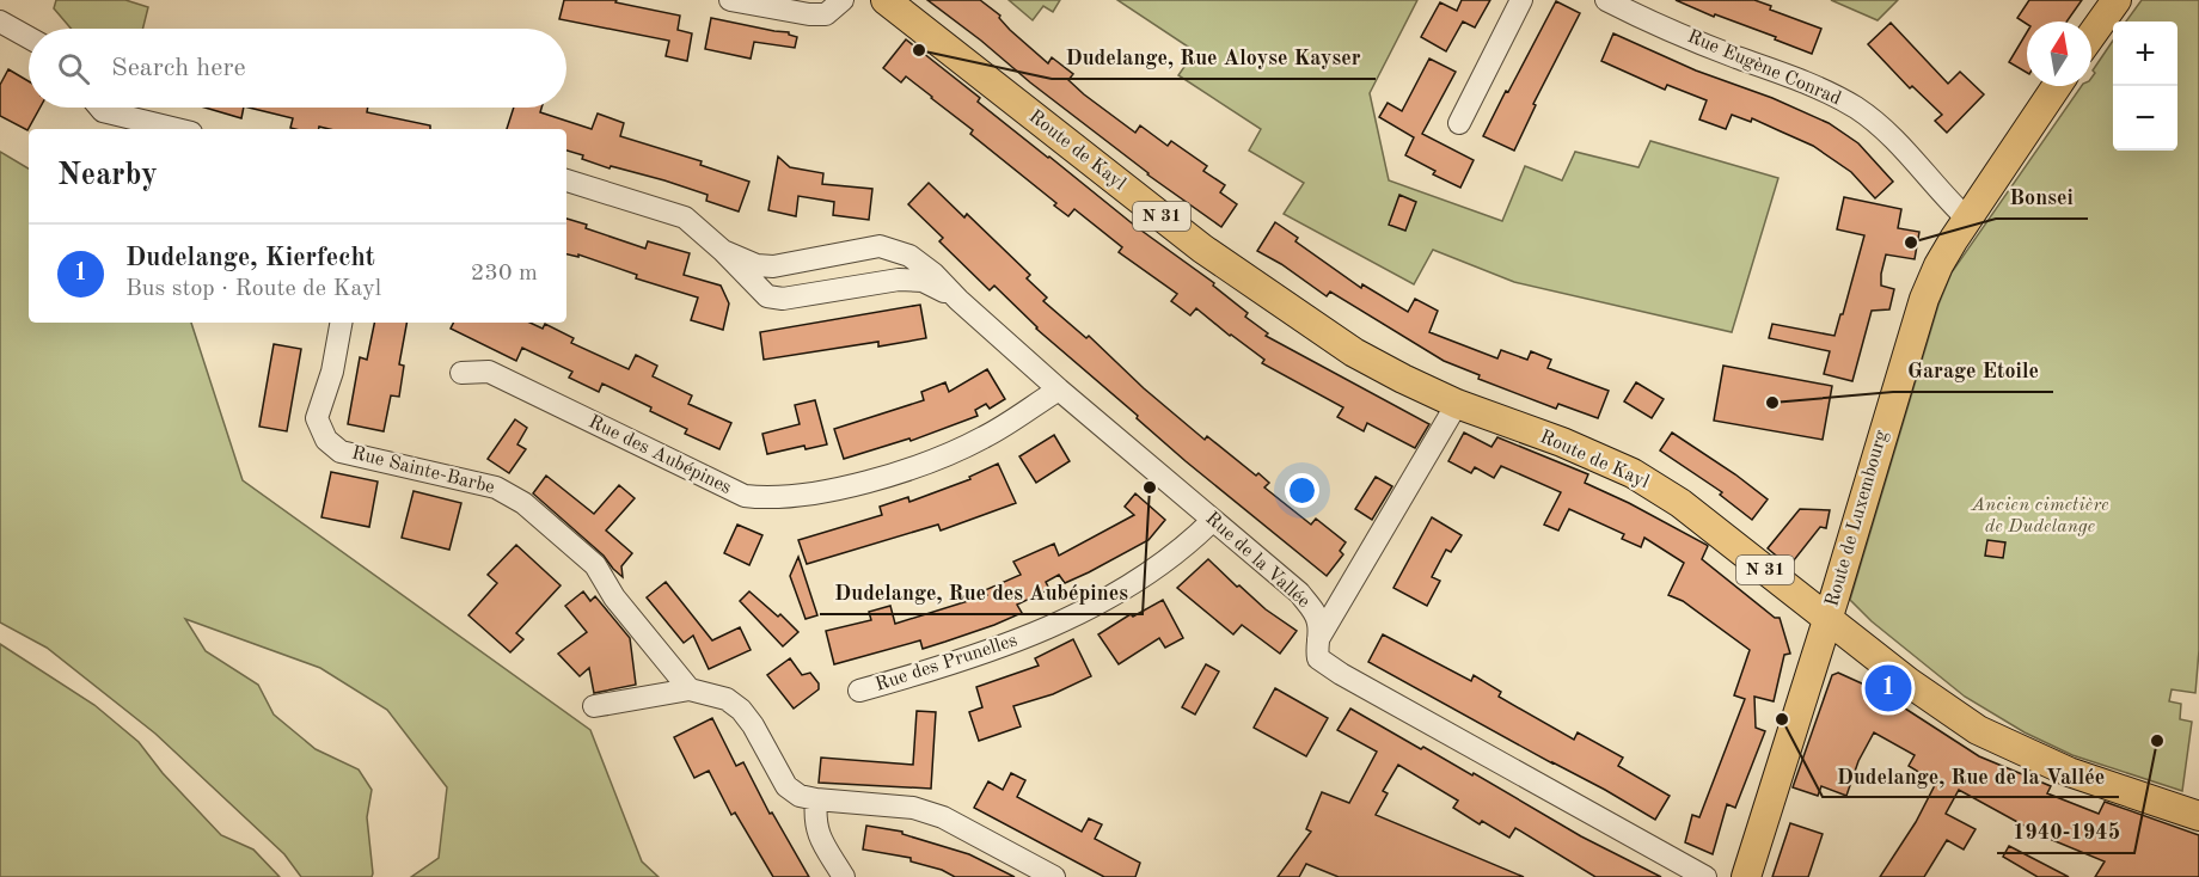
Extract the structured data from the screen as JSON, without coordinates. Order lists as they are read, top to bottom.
{
  "streets": {
    "main road": ["Route de Kayl", "N 31", "Route de Luxembourg"],
    "street": [
      "Rue Eugène Conrad",
      "Rue des Aubépines",
      "Rue Sainte-Barbe",
      "Rue de la Vallée",
      "Rue des Prunelles"
    ]
  },
  "crossings": [
    ["Rue Eugène Conrad", "Route de Luxembourg"],
    ["Route de Kayl", "Route de Luxembourg"],
    ["Rue des Aubépines", "Rue de la Vallée"],
    ["Rue de la Vallée", "Rue des Prunelles"]
  ],
  "parks": ["Ancien cimetière de Dudelange"],
  "places": [
    "Dudelange, Rue Aloyse Kayser",
    "Bonsei",
    "Garage Etoile",
    "Dudelange, Rue des Aubépines",
    "Dudelange, Rue de la Vallée",
    "1940-1945"
  ],
  "north": "top",
  "page": {
    "map_buttons": ["+", "−"],
    "search": "Search here",
    "heading": "Nearby",
    "list": [
      {
        "mark": "1",
        "name": "Dudelange, Kierfecht",
        "note": "Bus stop · Route de Kayl",
        "value": "230 m"
      }
    ],
    "pins": "1"
  }
}
